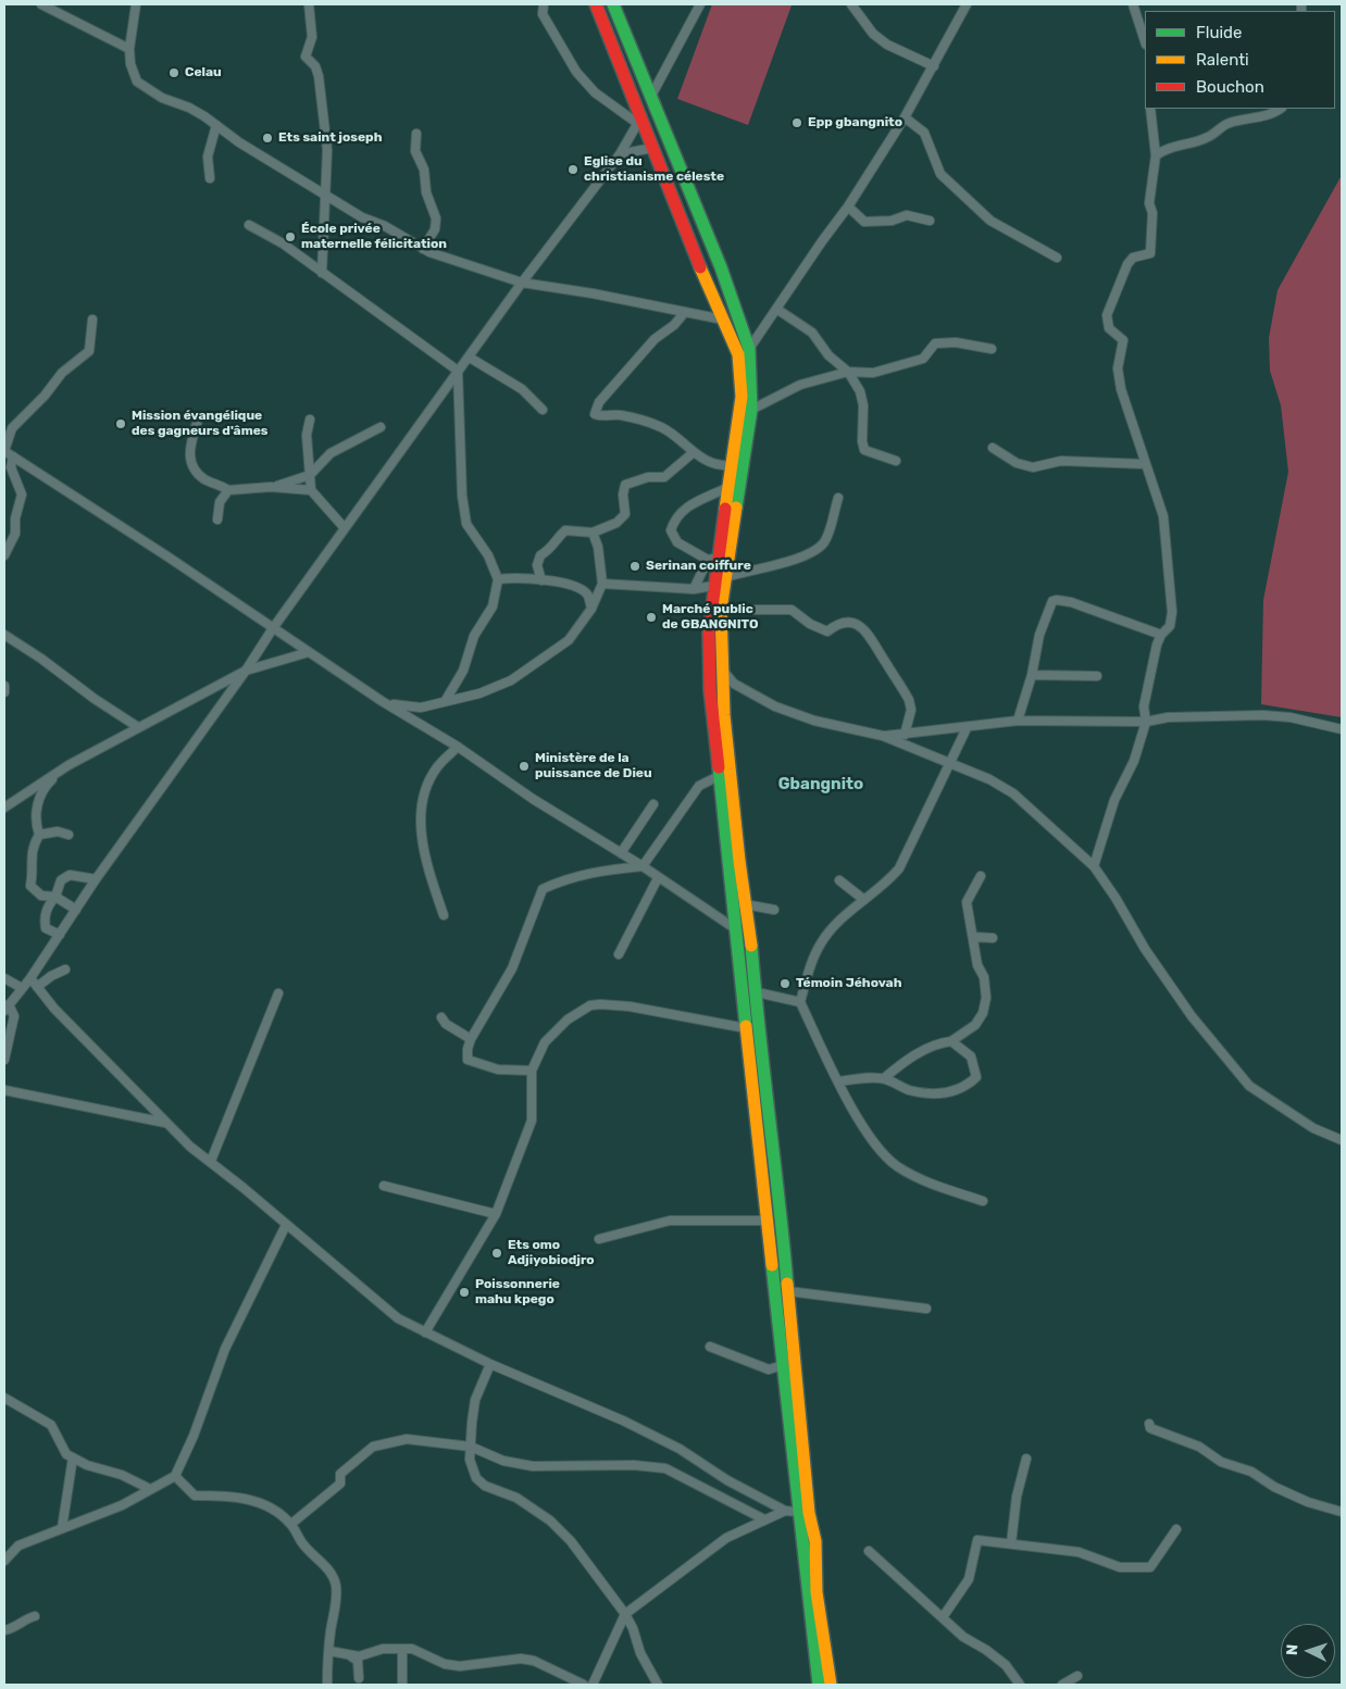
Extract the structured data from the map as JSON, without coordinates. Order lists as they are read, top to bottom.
{
  "districts": ["Gbangnito"],
  "places": [
    "Celau",
    "Epp gbangnito",
    "Ets saint joseph",
    "Eglise du christianisme céleste",
    "École privée maternelle félicitation",
    "Mission évangélique des gagneurs d'âmes",
    "Serinan coiffure",
    "Marché public de GBANGNITO",
    "Ministère de la puissance de Dieu",
    "Témoin Jéhovah",
    "Ets omo Adjiyobiodjro",
    "Poissonnerie mahu kpego"
  ],
  "legend": ["Fluide", "Ralenti", "Bouchon"],
  "north": "left"
}
